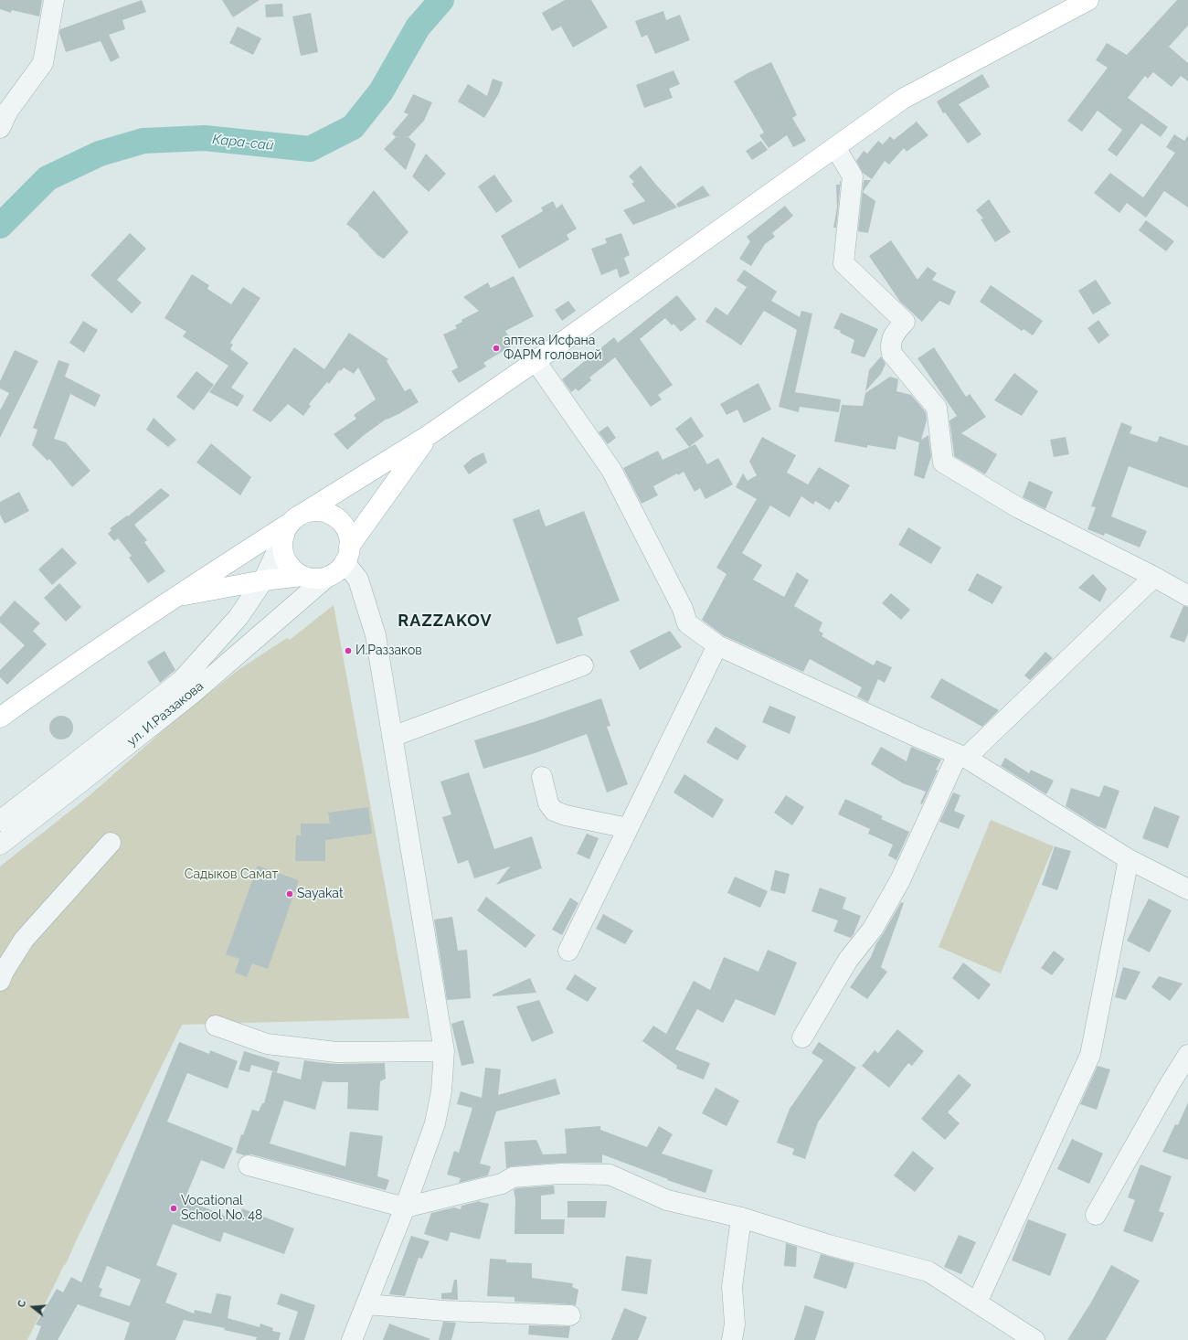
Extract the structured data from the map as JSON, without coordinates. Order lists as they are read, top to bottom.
{
  "streets": {
    "street": ["ул. И.Раззакова"]
  },
  "districts": ["RAZZAKOV"],
  "water": ["Кара-сай"],
  "parks": ["Садыков Самат"],
  "places": [
    "аптека Исфана ФАРМ головной",
    "И.Раззаков",
    "Sayakat",
    "Vocational School No. 48"
  ],
  "north": "left"
}
